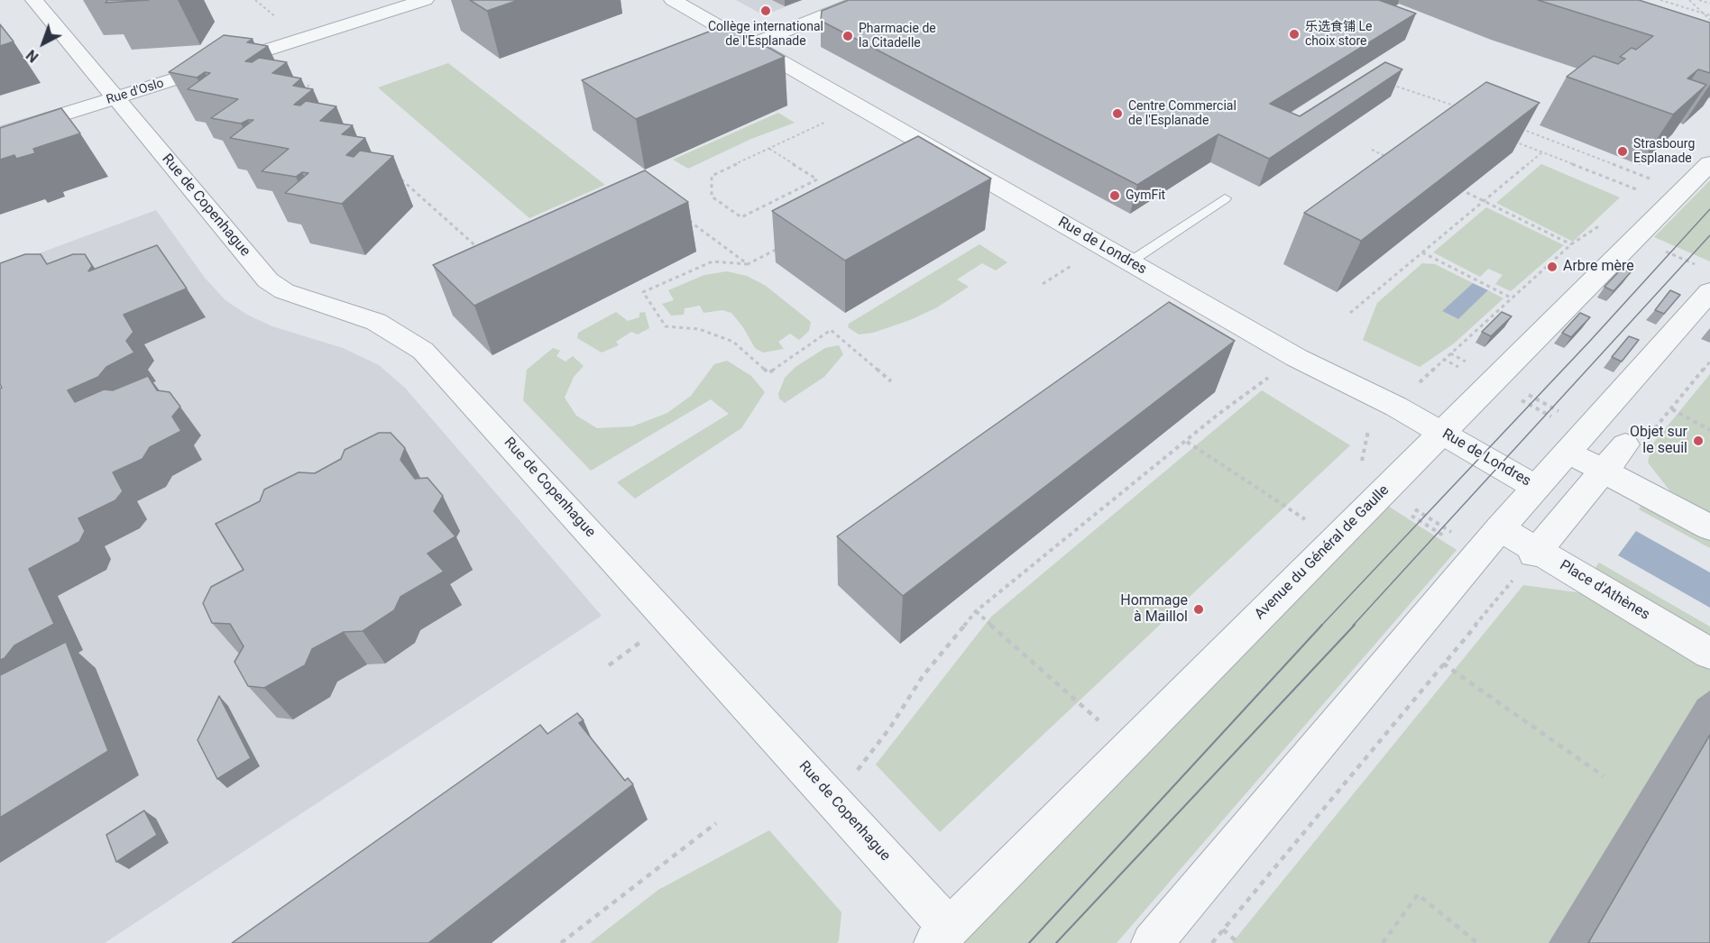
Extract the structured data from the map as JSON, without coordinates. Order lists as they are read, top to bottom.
{
  "streets": {
    "street": [
      "Rue d'Oslo",
      "Rue de Copenhague",
      "Rue de Londres",
      "Avenue du Général de Gaulle",
      "Place d'Athènes"
    ]
  },
  "crossings": [
    ["Rue d'Oslo", "Rue de Copenhague"],
    ["Rue de Copenhague", "Avenue du Général de Gaulle"],
    ["Rue de Londres", "Avenue du Général de Gaulle"]
  ],
  "places": [
    "Collège international de l'Esplanade",
    "乐选食铺 Le choix store",
    "Pharmacie de la Citadelle",
    "Centre Commercial de l'Esplanade",
    "Strasbourg Esplanade",
    "GymFit",
    "Arbre mère",
    "Objet sur le seuil",
    "Hommage à Maillol"
  ],
  "north": "bottom left"
}
